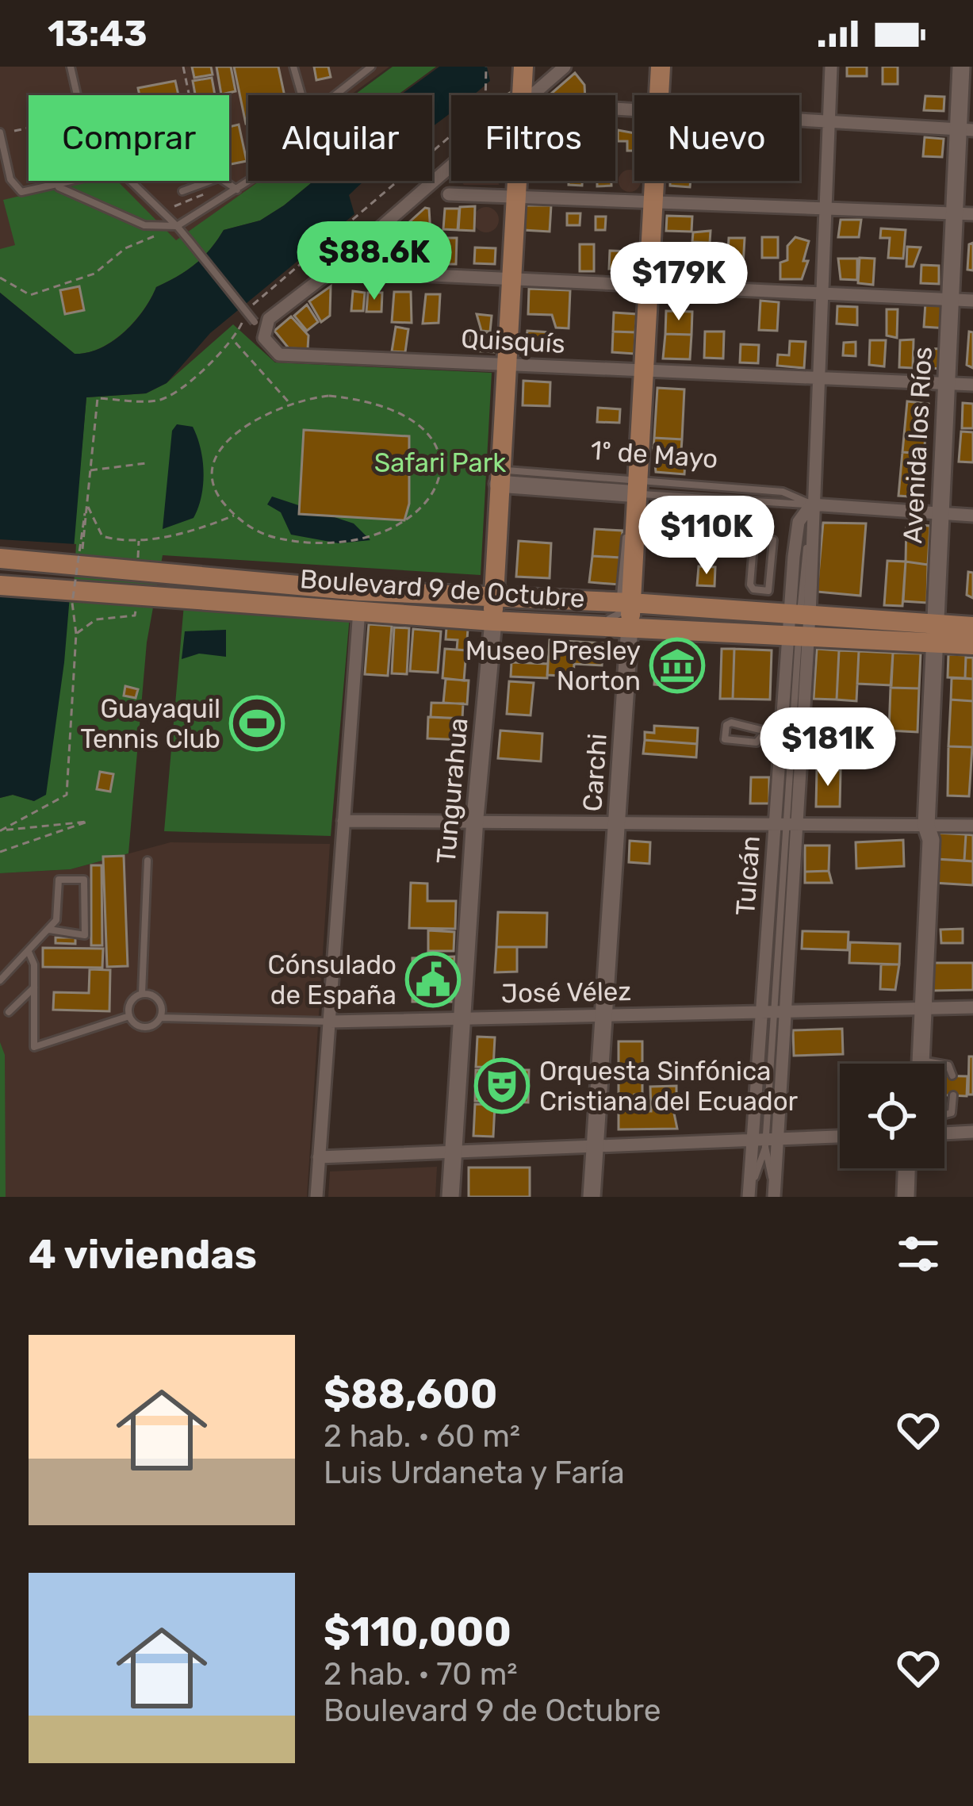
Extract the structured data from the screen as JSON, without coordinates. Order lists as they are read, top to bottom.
{
  "streets": {
    "main road": [
      "Avenida los Ríos",
      "1º de Mayo",
      "Boulevard 9 de Octubre",
      "Carchi",
      "Tungurahua"
    ],
    "street": ["Quisquís", "Tulcán", "José Vélez"]
  },
  "crossings": [
    ["Quisquís", "Avenida los Ríos"],
    ["Quisquís", "Carchi"],
    ["Quisquís", "Tungurahua"],
    ["Quisquís", "Tulcán"],
    ["Avenida los Ríos", "1º de Mayo"],
    ["Avenida los Ríos", "Boulevard 9 de Octubre"],
    ["Avenida los Ríos", "José Vélez"],
    ["1º de Mayo", "Carchi"],
    ["1º de Mayo", "Tungurahua"],
    ["1º de Mayo", "Tulcán"],
    ["Boulevard 9 de Octubre", "Carchi"],
    ["Boulevard 9 de Octubre", "Tungurahua"],
    ["Boulevard 9 de Octubre", "Tulcán"],
    ["Carchi", "José Vélez"],
    ["Tungurahua", "José Vélez"],
    ["Tulcán", "José Vélez"]
  ],
  "parks": ["Safari Park"],
  "places": {
    "museum": ["Museo Presley Norton"],
    "sports": ["Guayaquil Tennis Club"],
    "public building": ["Cónsulado de España"],
    "theatre": ["Orquesta Sinfónica Cristiana del Ecuador"]
  },
  "page": {
    "status": "13:43",
    "chip": [
      "Comprar",
      "Alquilar",
      "Filtros",
      "Nuevo"
    ],
    "price": [
      "$88.6K",
      "$179K",
      "$110K",
      "$181K"
    ],
    "heading": "4 viviendas",
    "list": [
      {
        "name": "$88,600",
        "note": "2 hab. · 60 m² · Luis Urdaneta y Faría"
      },
      {
        "name": "$110,000",
        "note": "2 hab. · 70 m² · Boulevard 9 de Octubre"
      }
    ]
  }
}
